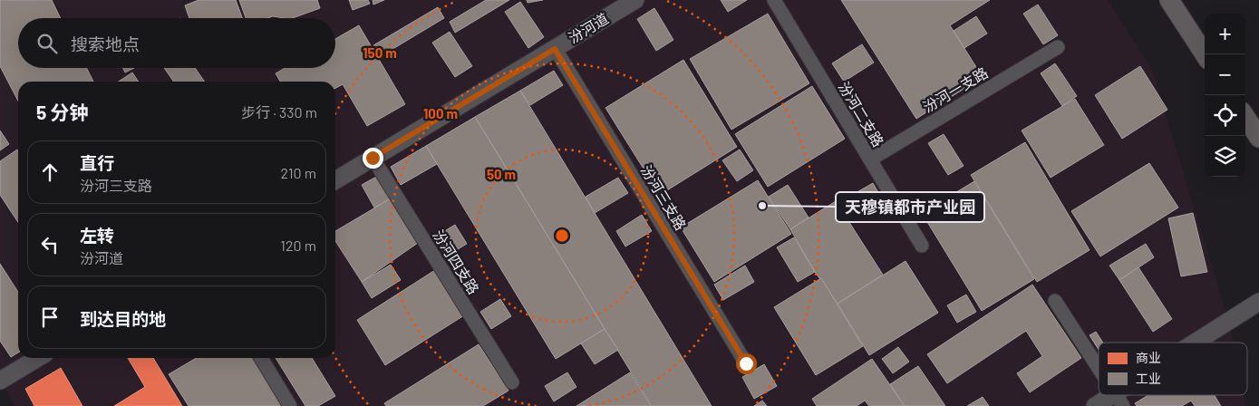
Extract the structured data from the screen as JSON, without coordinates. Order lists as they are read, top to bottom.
{
  "streets": {
    "street": [
      "汾河道",
      "汾河一支路",
      "汾河二支路",
      "汾河三支路",
      "汾河四支路"
    ]
  },
  "crossings": [
    ["汾河道", "汾河三支路"],
    ["汾河道", "汾河四支路"],
    ["汾河一支路", "汾河二支路"]
  ],
  "places": ["天穆镇都市产业园"],
  "legend": ["商业", "工业"],
  "page": {
    "map_buttons": ["+", "−"],
    "search": "搜索地点",
    "heading": ["5 分钟", "步行 · 330 m"],
    "list": [
      ["直行", "汾河三支路", "210 m"],
      ["左转", "汾河道", "120 m"],
      "到达目的地"
    ]
  },
  "rings": ["150 m", "100 m", "50 m"]
}
